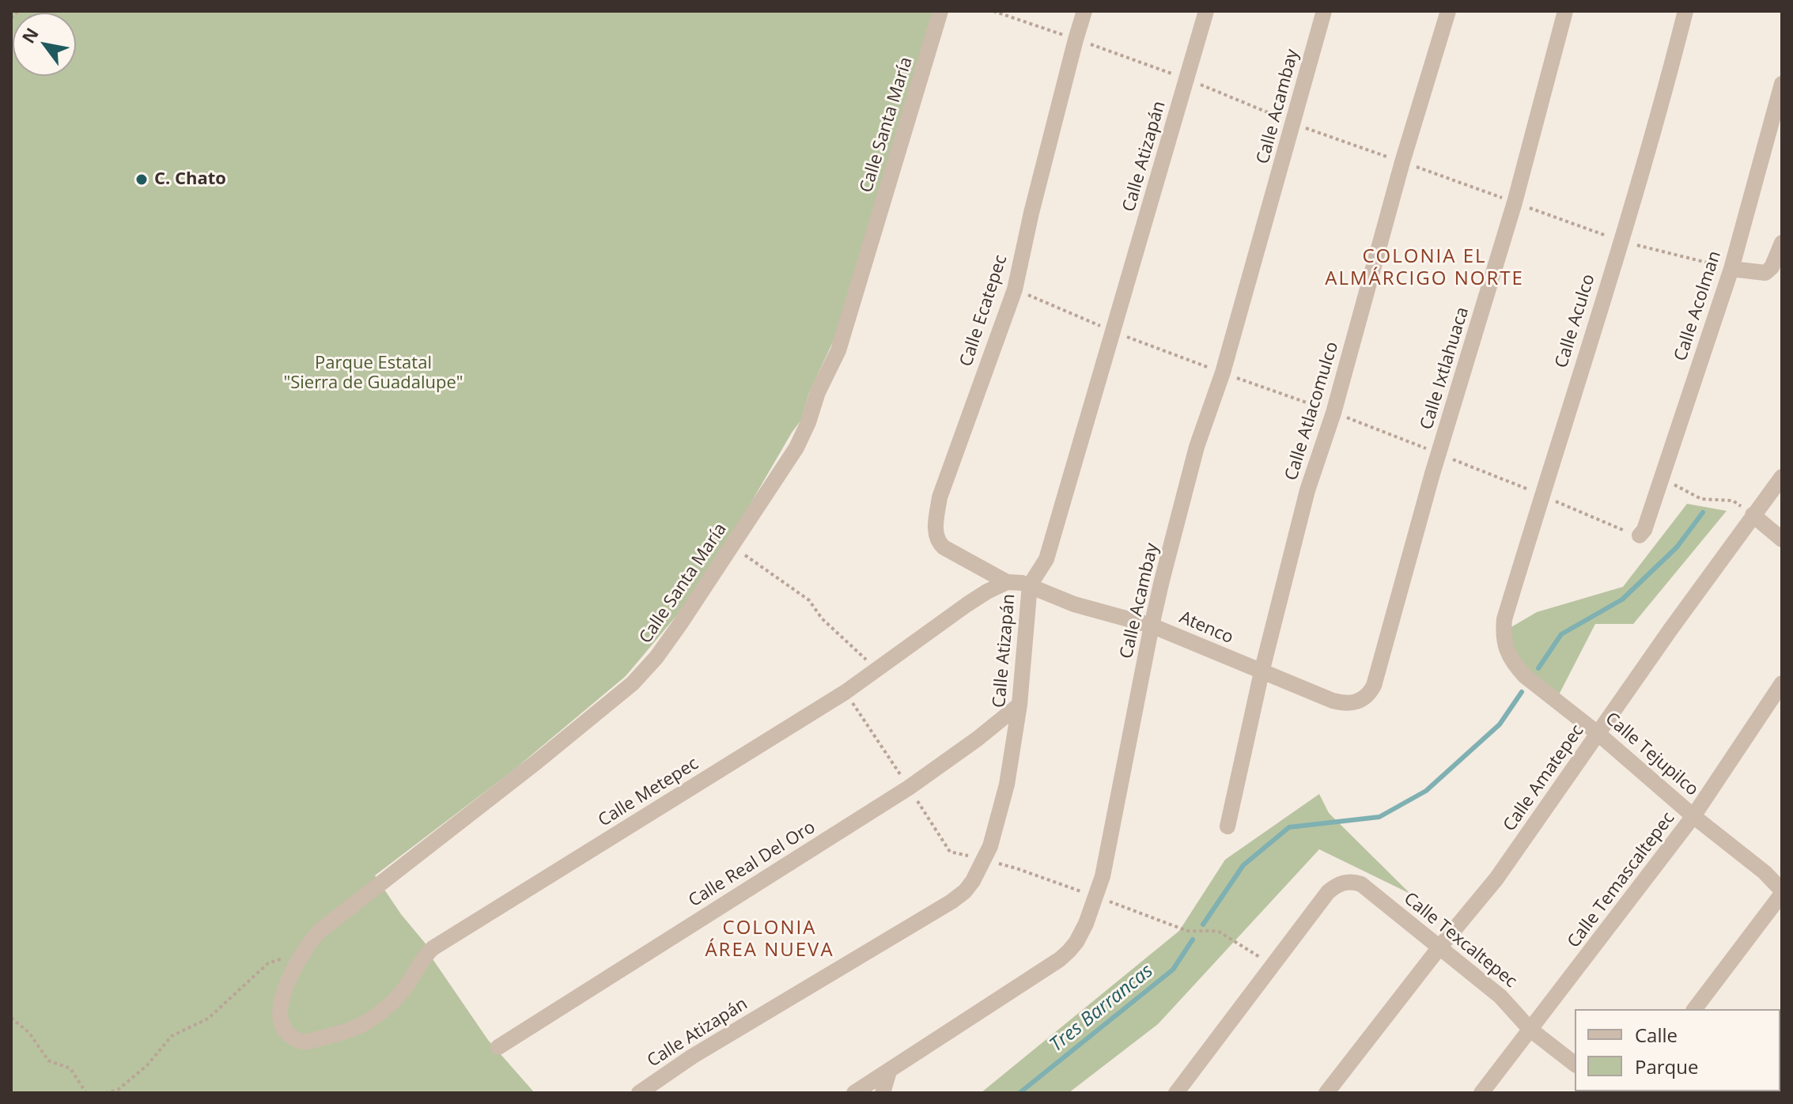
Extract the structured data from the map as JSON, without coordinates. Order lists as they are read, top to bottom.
{
  "streets": {
    "street": [
      "Calle Acambay",
      "Calle Santa María",
      "Calle Atizapán",
      "Calle Acolman",
      "Calle Ecatepec",
      "Calle Aculco",
      "Calle Ixtlahuaca",
      "Calle Atlacomulco",
      "Atenco",
      "Calle Tejupilco",
      "Calle Amatepec",
      "Calle Metepec",
      "Calle Real Del Oro",
      "Calle Temascaltepec",
      "Calle Texcaltepec"
    ]
  },
  "crossings": [
    ["Calle Acambay", "Atenco"],
    ["Calle Santa María", "Calle Metepec"],
    ["Calle Atizapán", "Atenco"],
    ["Calle Atizapán", "Calle Real Del Oro"],
    ["Calle Ecatepec", "Calle Metepec"],
    ["Calle Aculco", "Calle Tejupilco"],
    ["Calle Ixtlahuaca", "Atenco"],
    ["Calle Atlacomulco", "Atenco"],
    ["Calle Tejupilco", "Calle Amatepec"],
    ["Calle Tejupilco", "Calle Temascaltepec"],
    ["Calle Amatepec", "Calle Texcaltepec"],
    ["Calle Temascaltepec", "Calle Texcaltepec"]
  ],
  "districts": ["COLONIA EL ALMÁRCIGO NORTE", "COLONIA ÁREA NUEVA"],
  "water": ["Tres Barrancas"],
  "parks": ["Parque Estatal \"Sierra de Guadalupe\""],
  "places": ["C. Chato"],
  "legend": ["Calle", "Parque"],
  "north": "top left"
}
